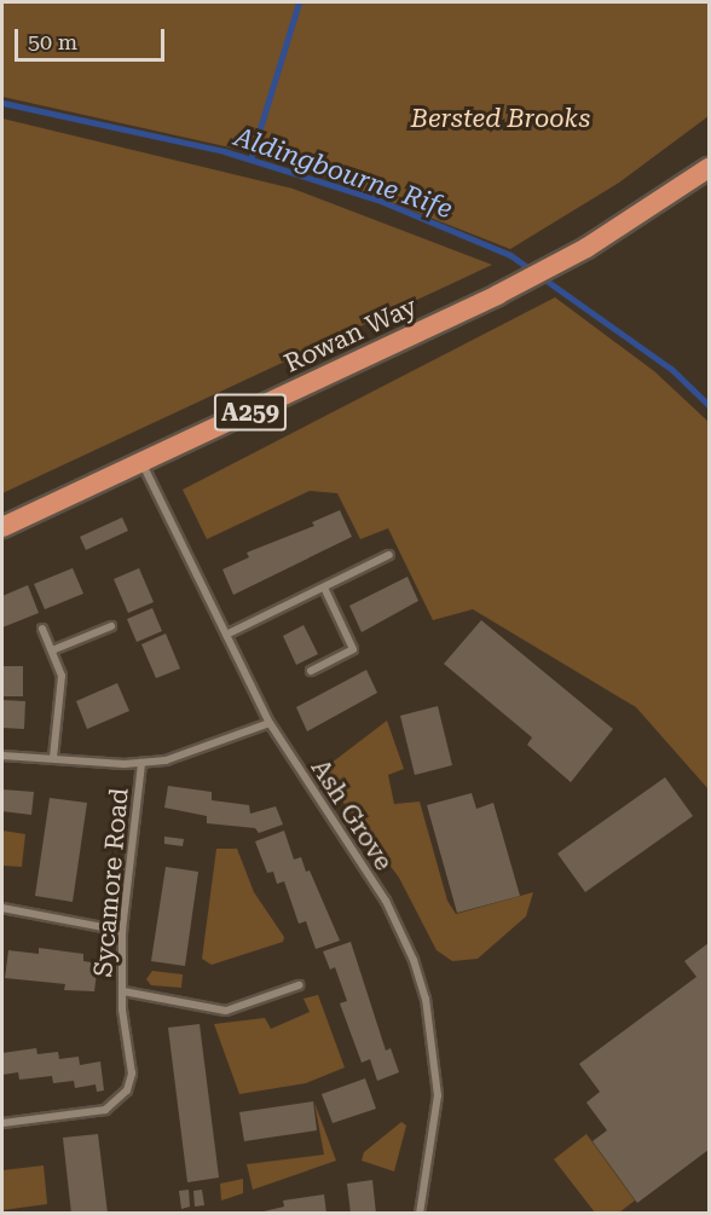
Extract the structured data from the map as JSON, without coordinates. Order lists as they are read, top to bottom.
{
  "streets": {
    "highway": ["Rowan Way", "A259"],
    "street": ["Ash Grove", "Sycamore Road"]
  },
  "crossings": [
    ["Rowan Way", "Ash Grove"],
    ["Ash Grove", "Sycamore Road"]
  ],
  "water": ["Aldingbourne Rife"],
  "parks": ["Bersted Brooks"],
  "scale_bar": "50 m"
}
